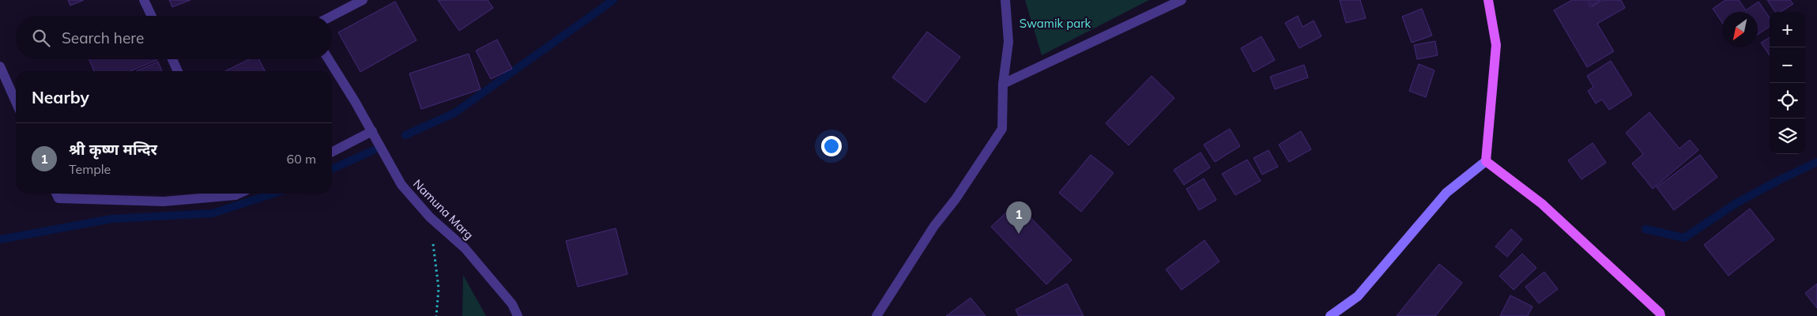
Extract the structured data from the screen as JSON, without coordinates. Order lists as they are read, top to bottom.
{
  "streets": {
    "street": ["Namuna Marg"]
  },
  "parks": ["Swamik park"],
  "north": "bottom left",
  "page": {
    "map_buttons": ["+", "−"],
    "search": "Search here",
    "heading": "Nearby",
    "list": [
      {
        "mark": "1",
        "name": "श्री कृष्ण मन्दिर",
        "note": "Temple",
        "value": "60 m"
      }
    ],
    "pins": "1"
  }
}
